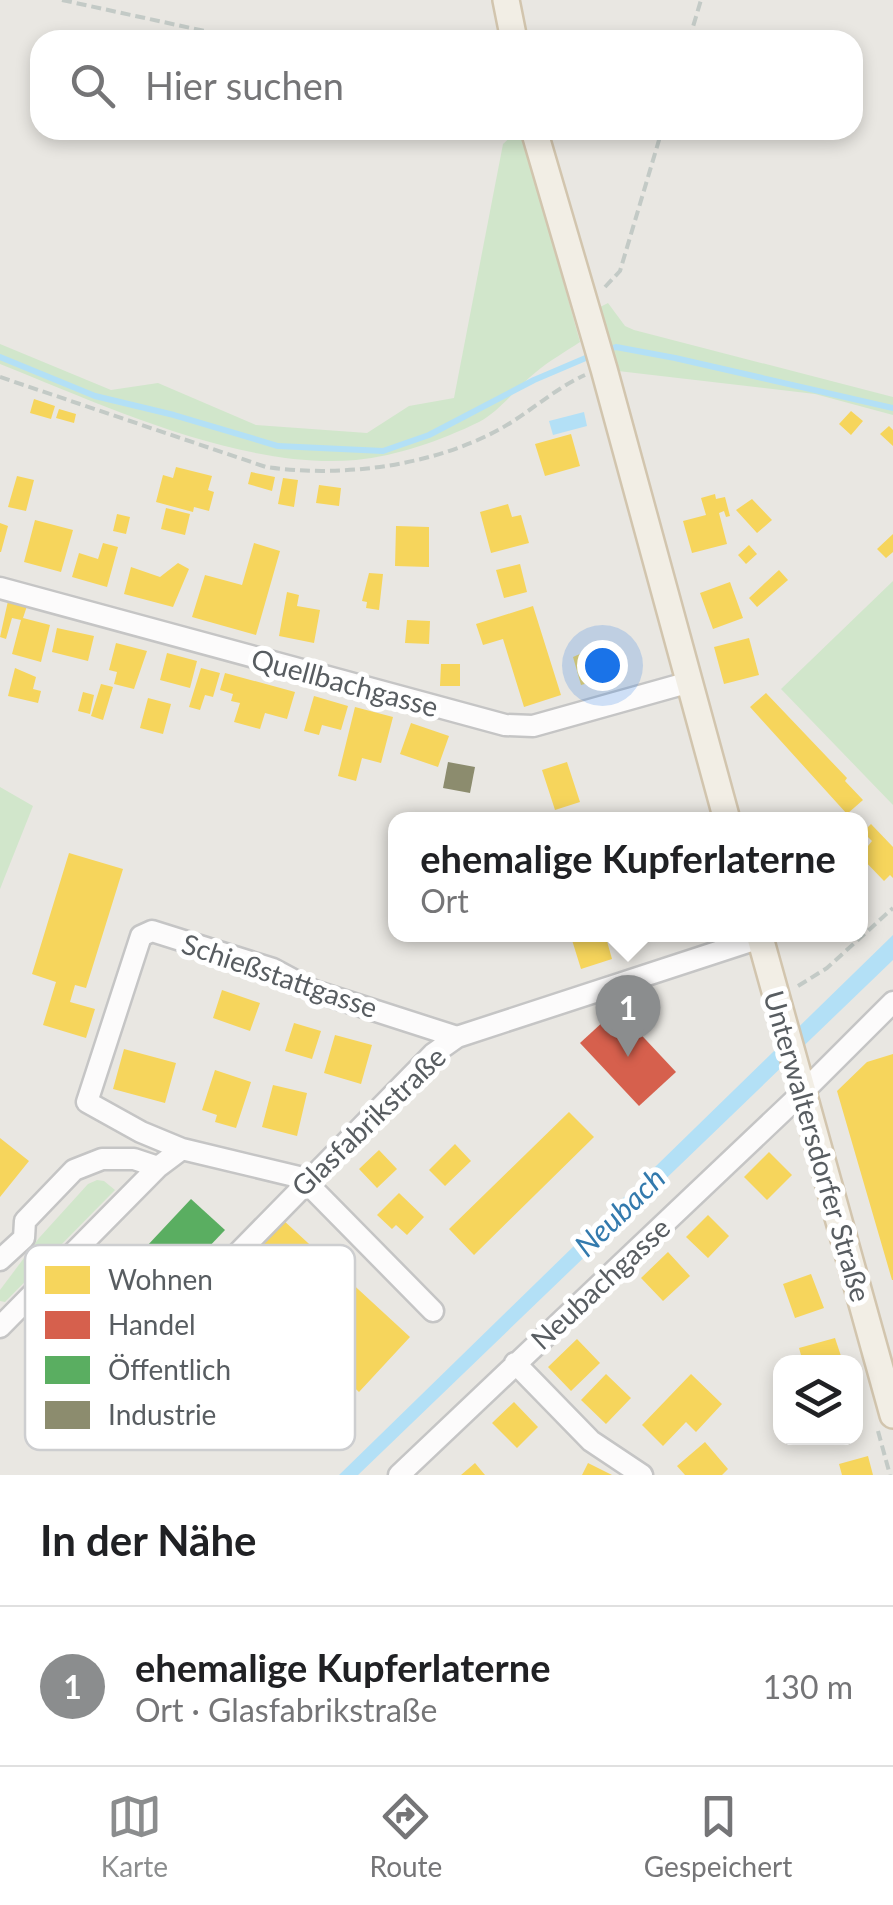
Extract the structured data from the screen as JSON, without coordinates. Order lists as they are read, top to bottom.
{
  "streets": {
    "main road": ["Unterwaltersdorfer Straße"],
    "street": [
      "Quellbachgasse",
      "Schießstattgasse",
      "Glasfabrikstraße",
      "Neubachgasse"
    ]
  },
  "crossings": [
    ["Schießstattgasse", "Glasfabrikstraße"],
    ["Unterwaltersdorfer Straße", "Neubachgasse"]
  ],
  "water": ["Neubach"],
  "legend": [
    "Wohnen",
    "Handel",
    "Öffentlich",
    "Industrie"
  ],
  "page": {
    "search": "Hier suchen",
    "popup": ["ehemalige Kupferlaterne", "Ort"],
    "pins": "1",
    "heading": "In der Nähe",
    "list": [
      {
        "mark": "1",
        "name": "ehemalige Kupferlaterne",
        "note": "Ort · Glasfabrikstraße",
        "value": "130 m"
      }
    ],
    "nav": ["Karte", "Route", "Gespeichert"]
  }
}
